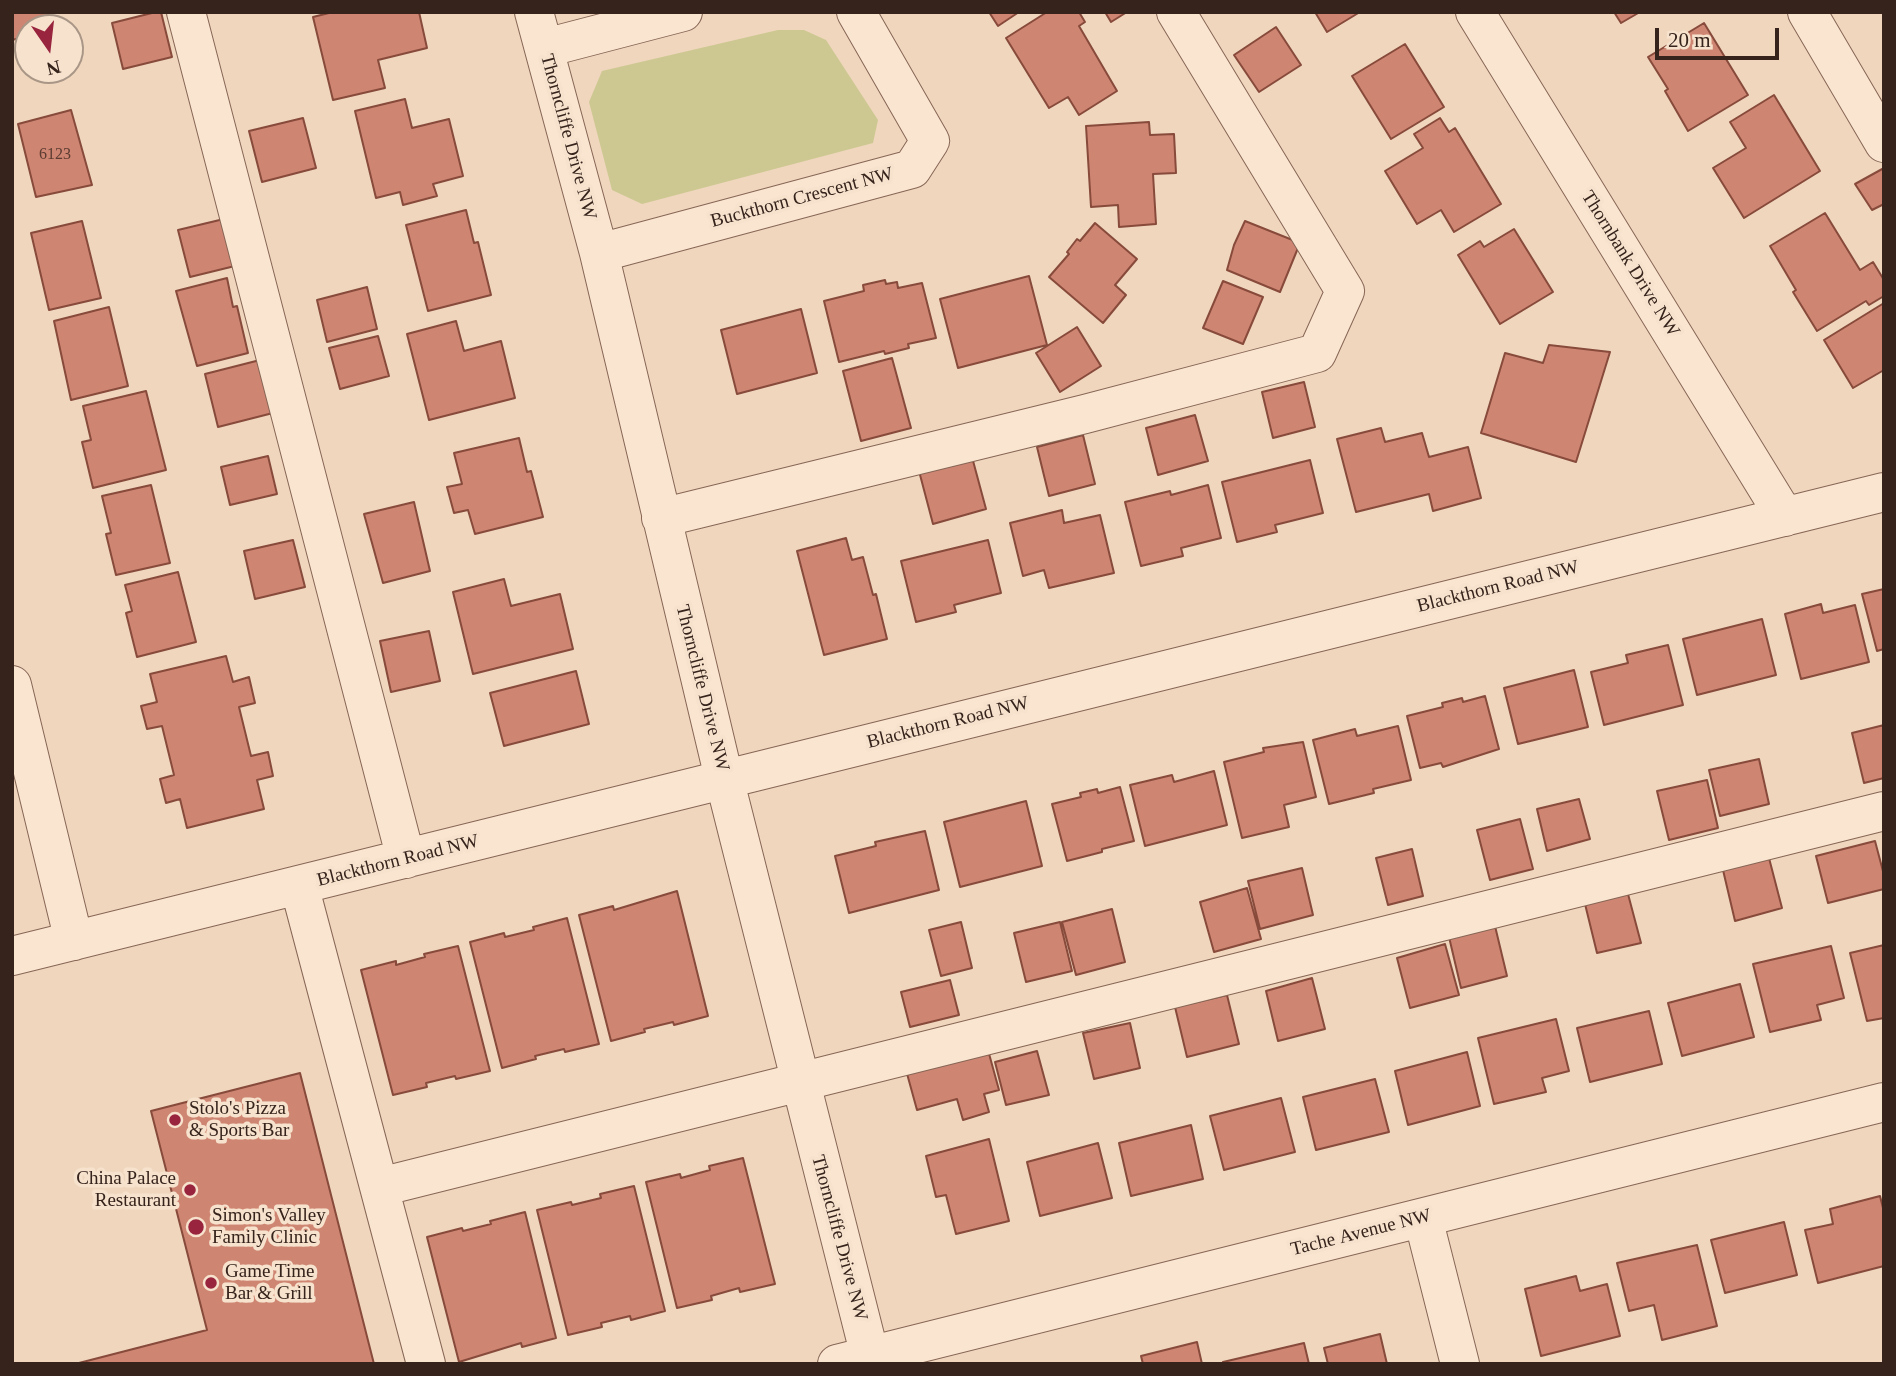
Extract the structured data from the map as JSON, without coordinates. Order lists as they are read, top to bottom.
{
  "streets": {
    "street": [
      "Thorncliffe Drive NW",
      "Buckthorn Crescent NW",
      "Thornbank Drive NW",
      "Blackthorn Road NW",
      "Tache Avenue NW"
    ]
  },
  "crossings": [
    ["Thorncliffe Drive NW", "Buckthorn Crescent NW"],
    ["Thorncliffe Drive NW", "Blackthorn Road NW"],
    ["Thorncliffe Drive NW", "Tache Avenue NW"],
    ["Thornbank Drive NW", "Blackthorn Road NW"]
  ],
  "places": [
    "Stolo's Pizza & Sports Bar",
    "China Palace Restaurant",
    "Simon's Valley Family Clinic",
    "Game Time Bar & Grill"
  ],
  "house_numbers": ["6123"],
  "scale_bar": "20 m",
  "north": "bottom"
}
